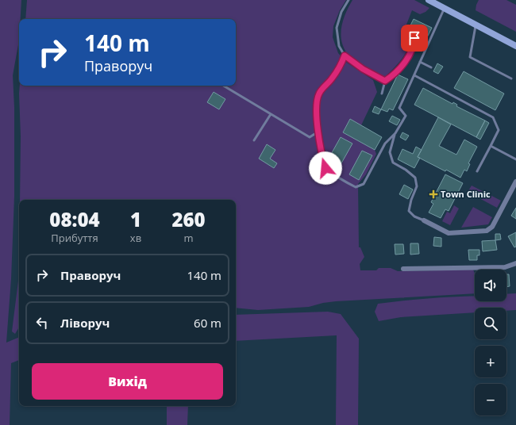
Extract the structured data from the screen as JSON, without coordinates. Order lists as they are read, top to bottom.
{
  "places": {
    "health": ["Town Clinic"]
  },
  "page": {
    "turn": ["140 m", "Праворуч"],
    "eta": [
      "08:04",
      "Прибуття",
      "1",
      "хв",
      "260",
      "m"
    ],
    "list": [
      {
        "name": "Праворуч",
        "value": "140 m"
      },
      {
        "name": "Ліворуч",
        "value": "60 m"
      }
    ],
    "map_buttons": ["+", "−"],
    "buttons": "Вихід"
  }
}
